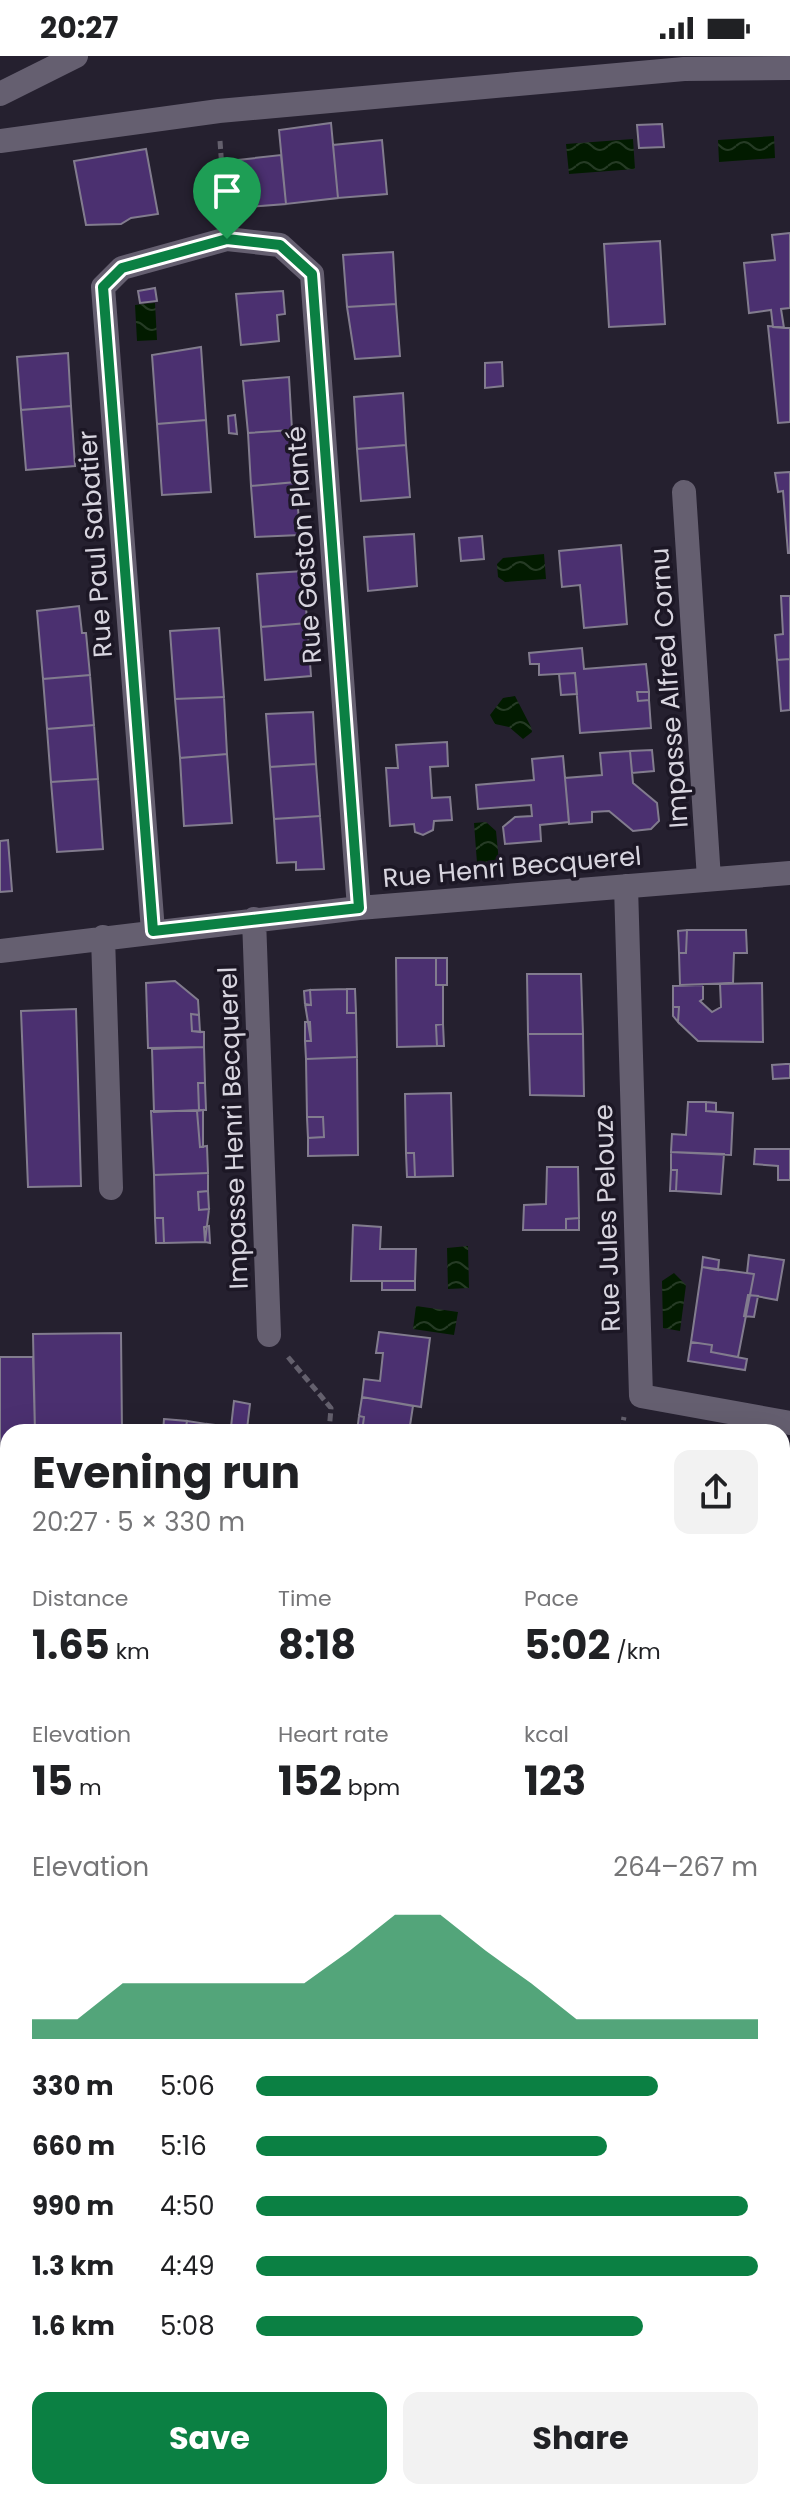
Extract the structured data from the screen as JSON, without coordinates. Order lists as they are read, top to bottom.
{
  "streets": {
    "street": [
      "Rue Paul Sabatier",
      "Rue Gaston Planté",
      "Impasse Alfred Cornu",
      "Rue Henri Becquerel",
      "Impasse Henri Becquerel",
      "Rue Jules Pelouze"
    ]
  },
  "crossings": [
    ["Rue Paul Sabatier", "Rue Gaston Planté"],
    ["Rue Paul Sabatier", "Rue Henri Becquerel"],
    ["Rue Gaston Planté", "Rue Henri Becquerel"],
    ["Impasse Alfred Cornu", "Rue Henri Becquerel"],
    ["Rue Henri Becquerel", "Impasse Henri Becquerel"],
    ["Rue Henri Becquerel", "Rue Jules Pelouze"]
  ],
  "page": {
    "status": "20:27",
    "heading": ["Evening run", "20:27 · 5 × 330 m"],
    "stats": [
      ["Distance", "1.65 km"],
      ["Time", "8:18"],
      ["Pace", "5:02 /km"],
      ["Elevation", "15 m"],
      ["Heart rate", "152 bpm"],
      ["kcal", "123"]
    ],
    "chart": ["Elevation", "264–267 m"],
    "list": [
      {
        "name": "330 m",
        "note": "5:06"
      },
      {
        "name": "660 m",
        "note": "5:16"
      },
      {
        "name": "990 m",
        "note": "4:50"
      },
      {
        "name": "1.3 km",
        "note": "4:49"
      },
      {
        "name": "1.6 km",
        "note": "5:08"
      }
    ],
    "buttons": ["Save", "Share"]
  }
}
